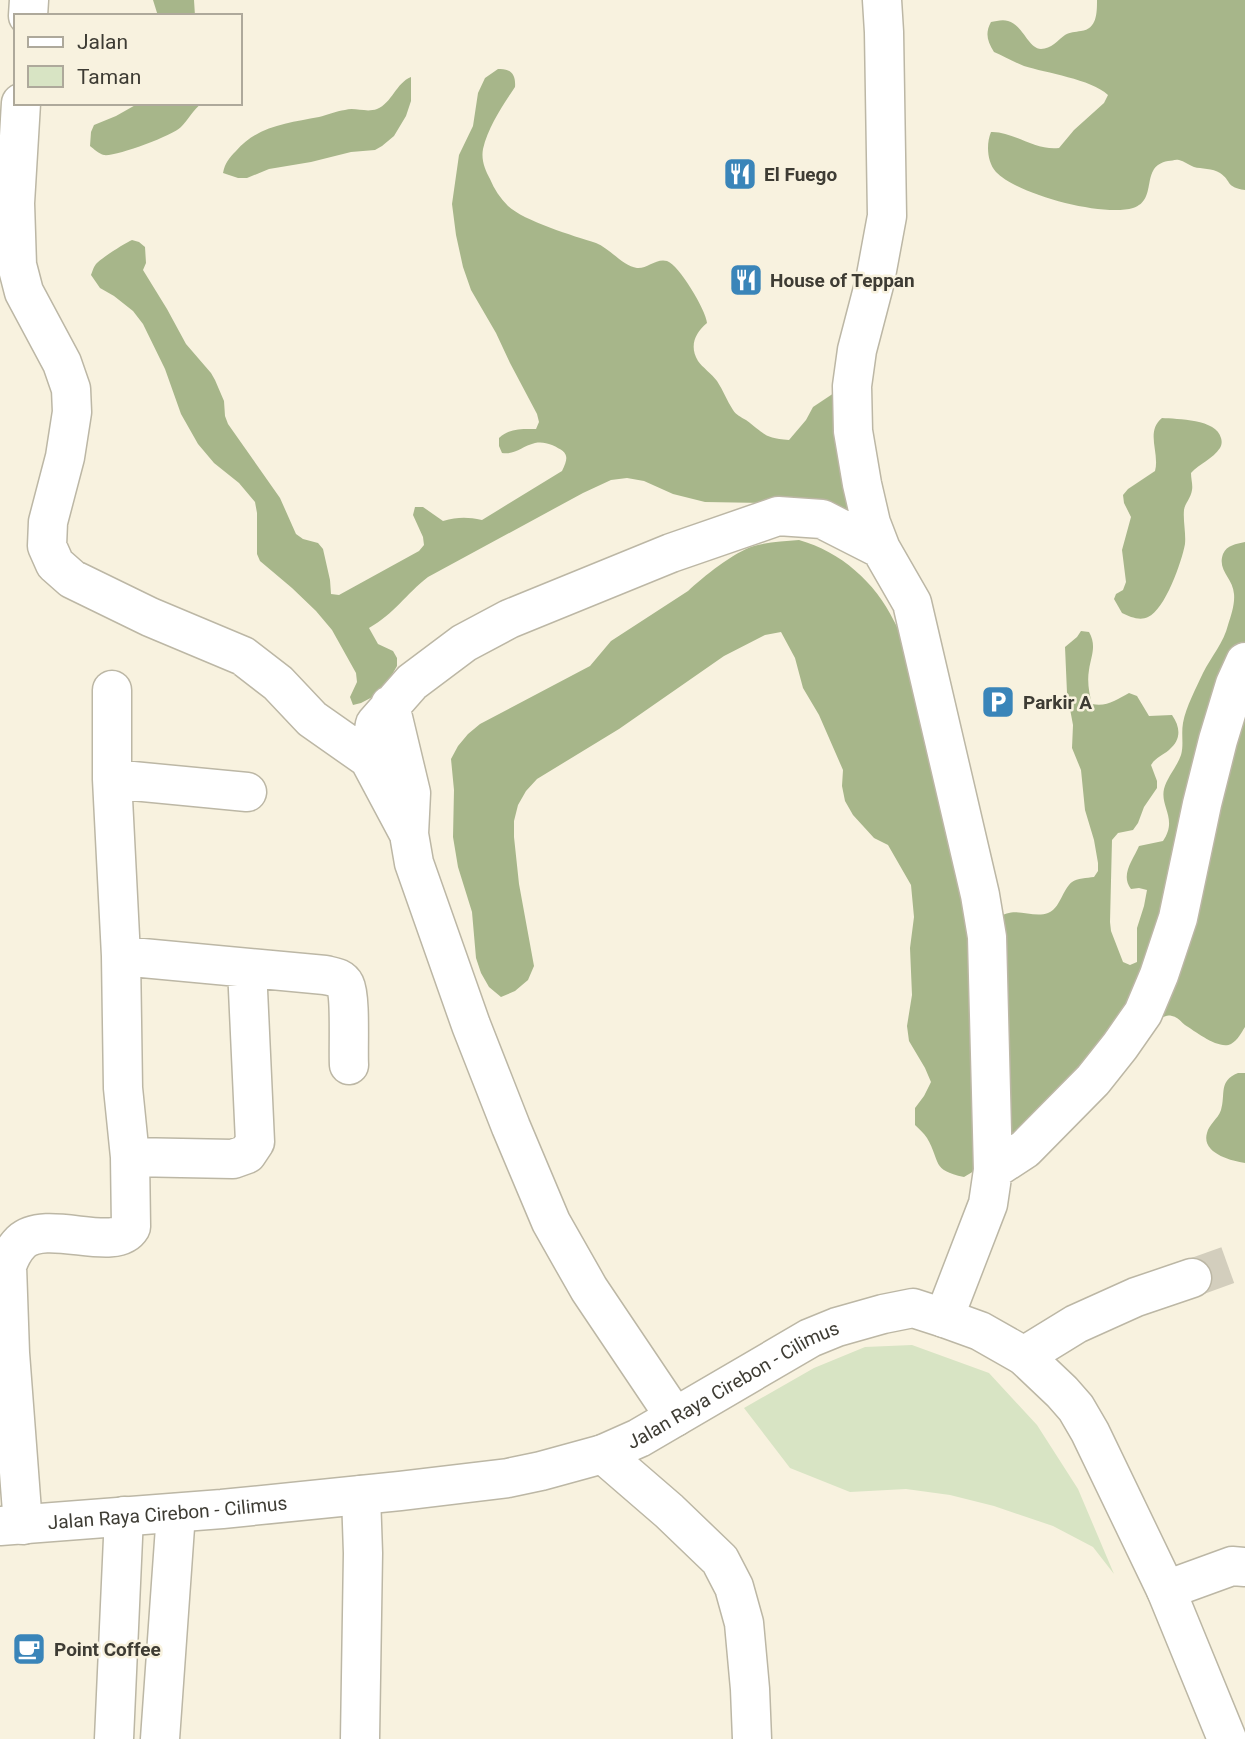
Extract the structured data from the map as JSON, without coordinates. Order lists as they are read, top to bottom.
{
  "streets": {
    "main road": ["Jalan Raya Cirebon - Cilimus"]
  },
  "places": {
    "restaurant": ["El Fuego", "House of Teppan"],
    "parking": ["Parkir A"],
    "cafe": ["Point Coffee"]
  },
  "legend": ["Jalan", "Taman"]
}
